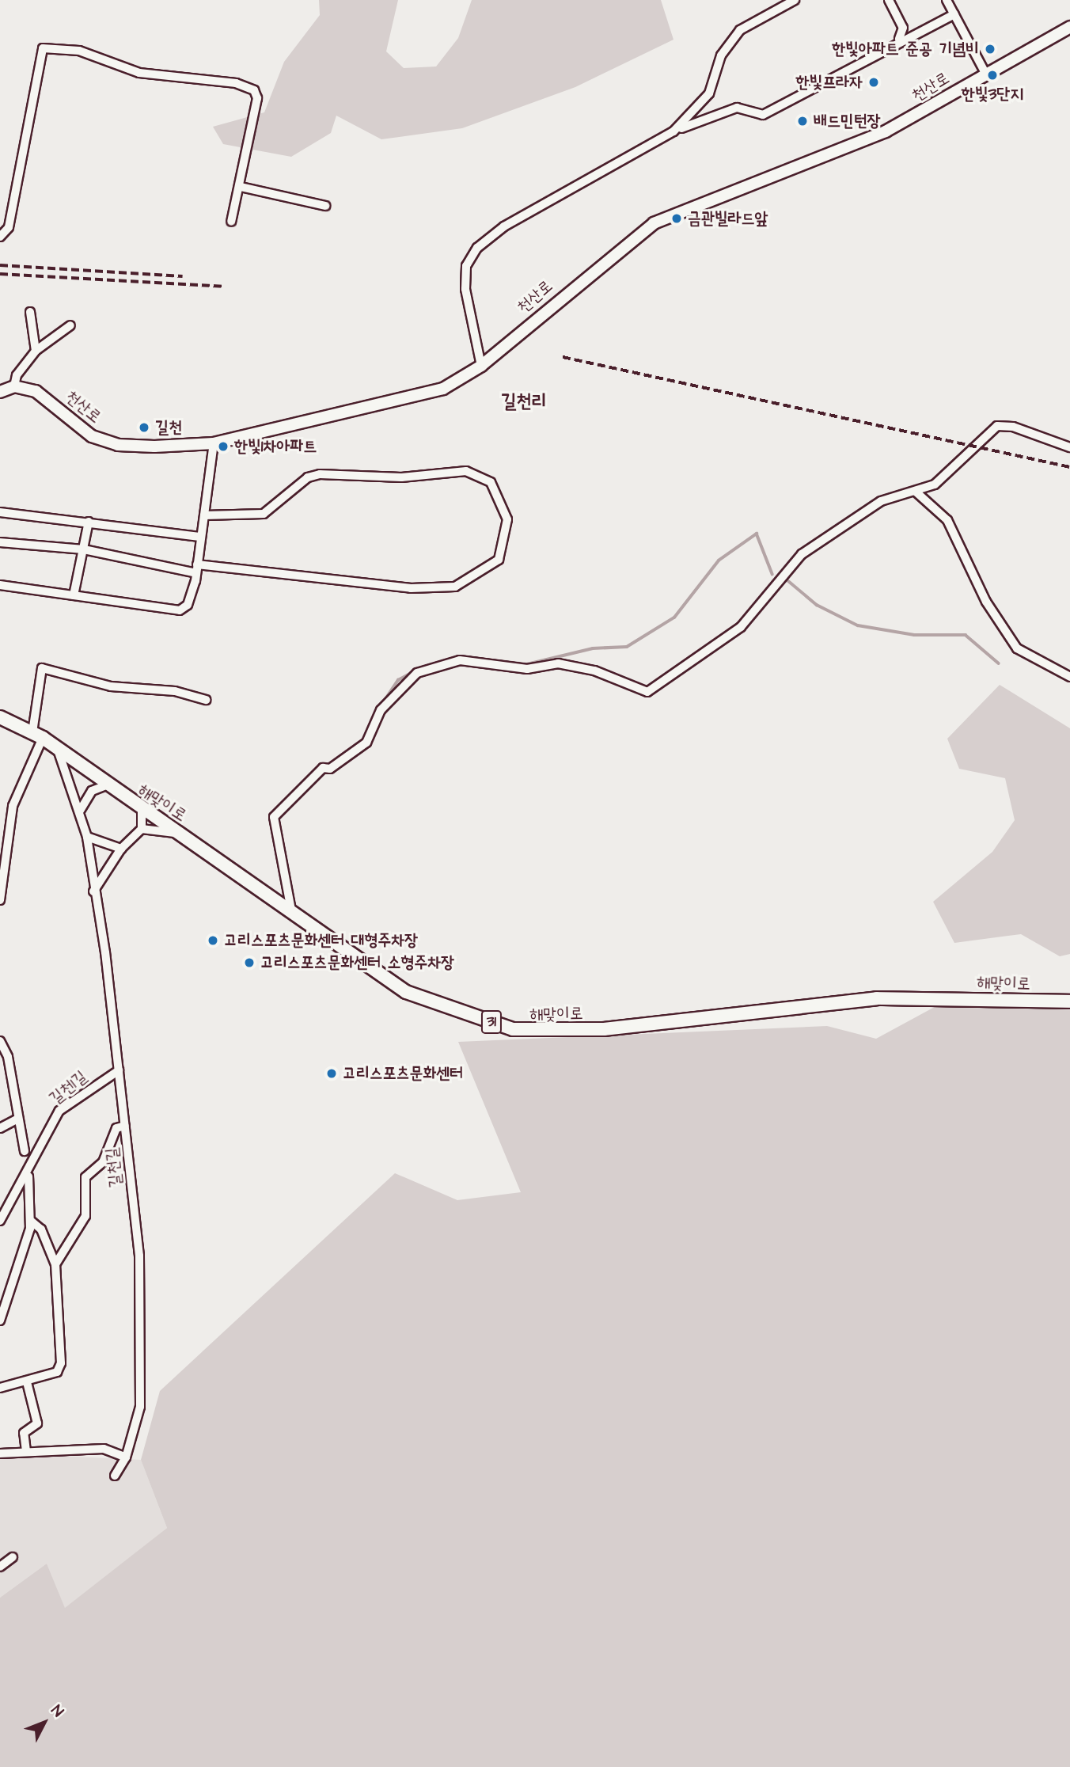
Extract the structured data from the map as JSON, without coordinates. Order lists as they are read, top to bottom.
{
  "streets": {
    "main road": ["해맞이로", "31"],
    "street": ["천산로", "길천1길", "길천길"]
  },
  "crossings": [
    ["해맞이로", "길천길"],
    ["길천1길", "길천길"]
  ],
  "districts": ["길천리"],
  "places": [
    "한빛아파트 준공 기념비",
    "한빛3단지",
    "한빛프라자",
    "배드민턴장",
    "금관빌라드앞",
    "길천",
    "한빛1차아파트",
    "고리스포츠문화센터 대형주차장",
    "고리스포츠문화센터 소형주차장",
    "고리스포츠문화센터"
  ],
  "north": "top right"
}
